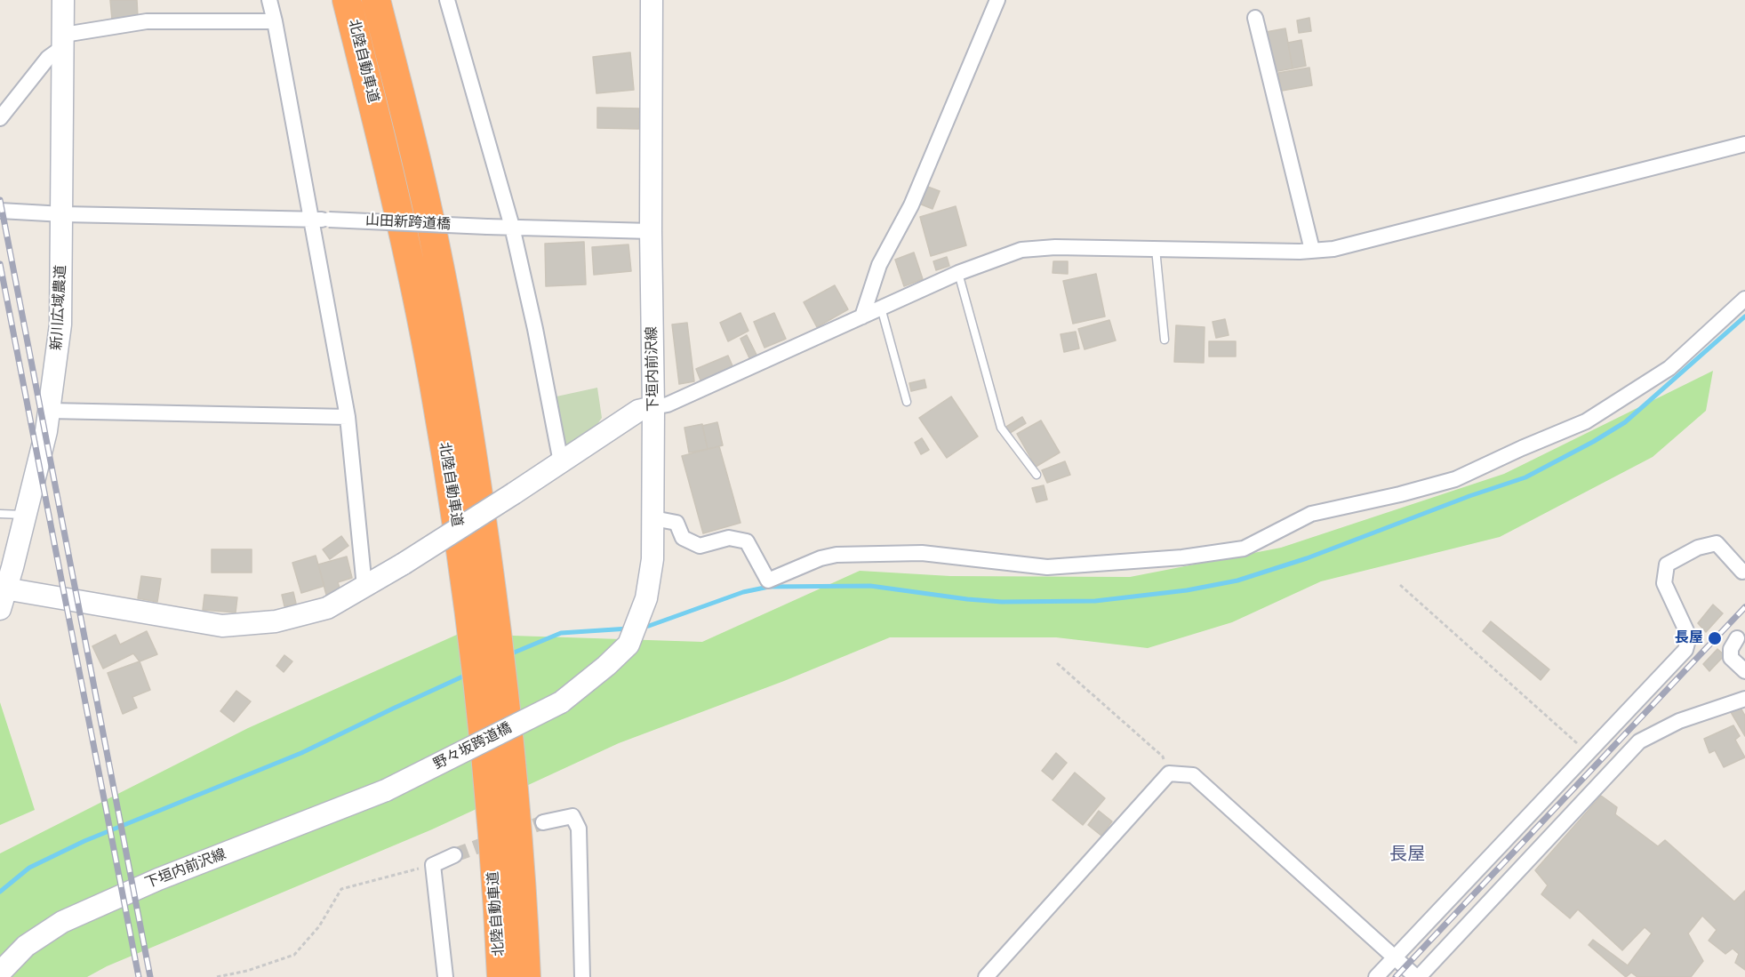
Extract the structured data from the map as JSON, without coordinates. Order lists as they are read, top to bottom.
{
  "streets": {
    "highway": ["北陸自動車道"],
    "main road": ["新川広域農道", "下垣内前沢線", "野々坂跨道橋"],
    "street": ["山田新跨道橋"]
  },
  "crossings": [
    ["山田新跨道橋", "新川広域農道"],
    ["山田新跨道橋", "下垣内前沢線"],
    ["下垣内前沢線", "野々坂跨道橋"]
  ],
  "districts": ["長屋"],
  "places": ["長屋"]
}
